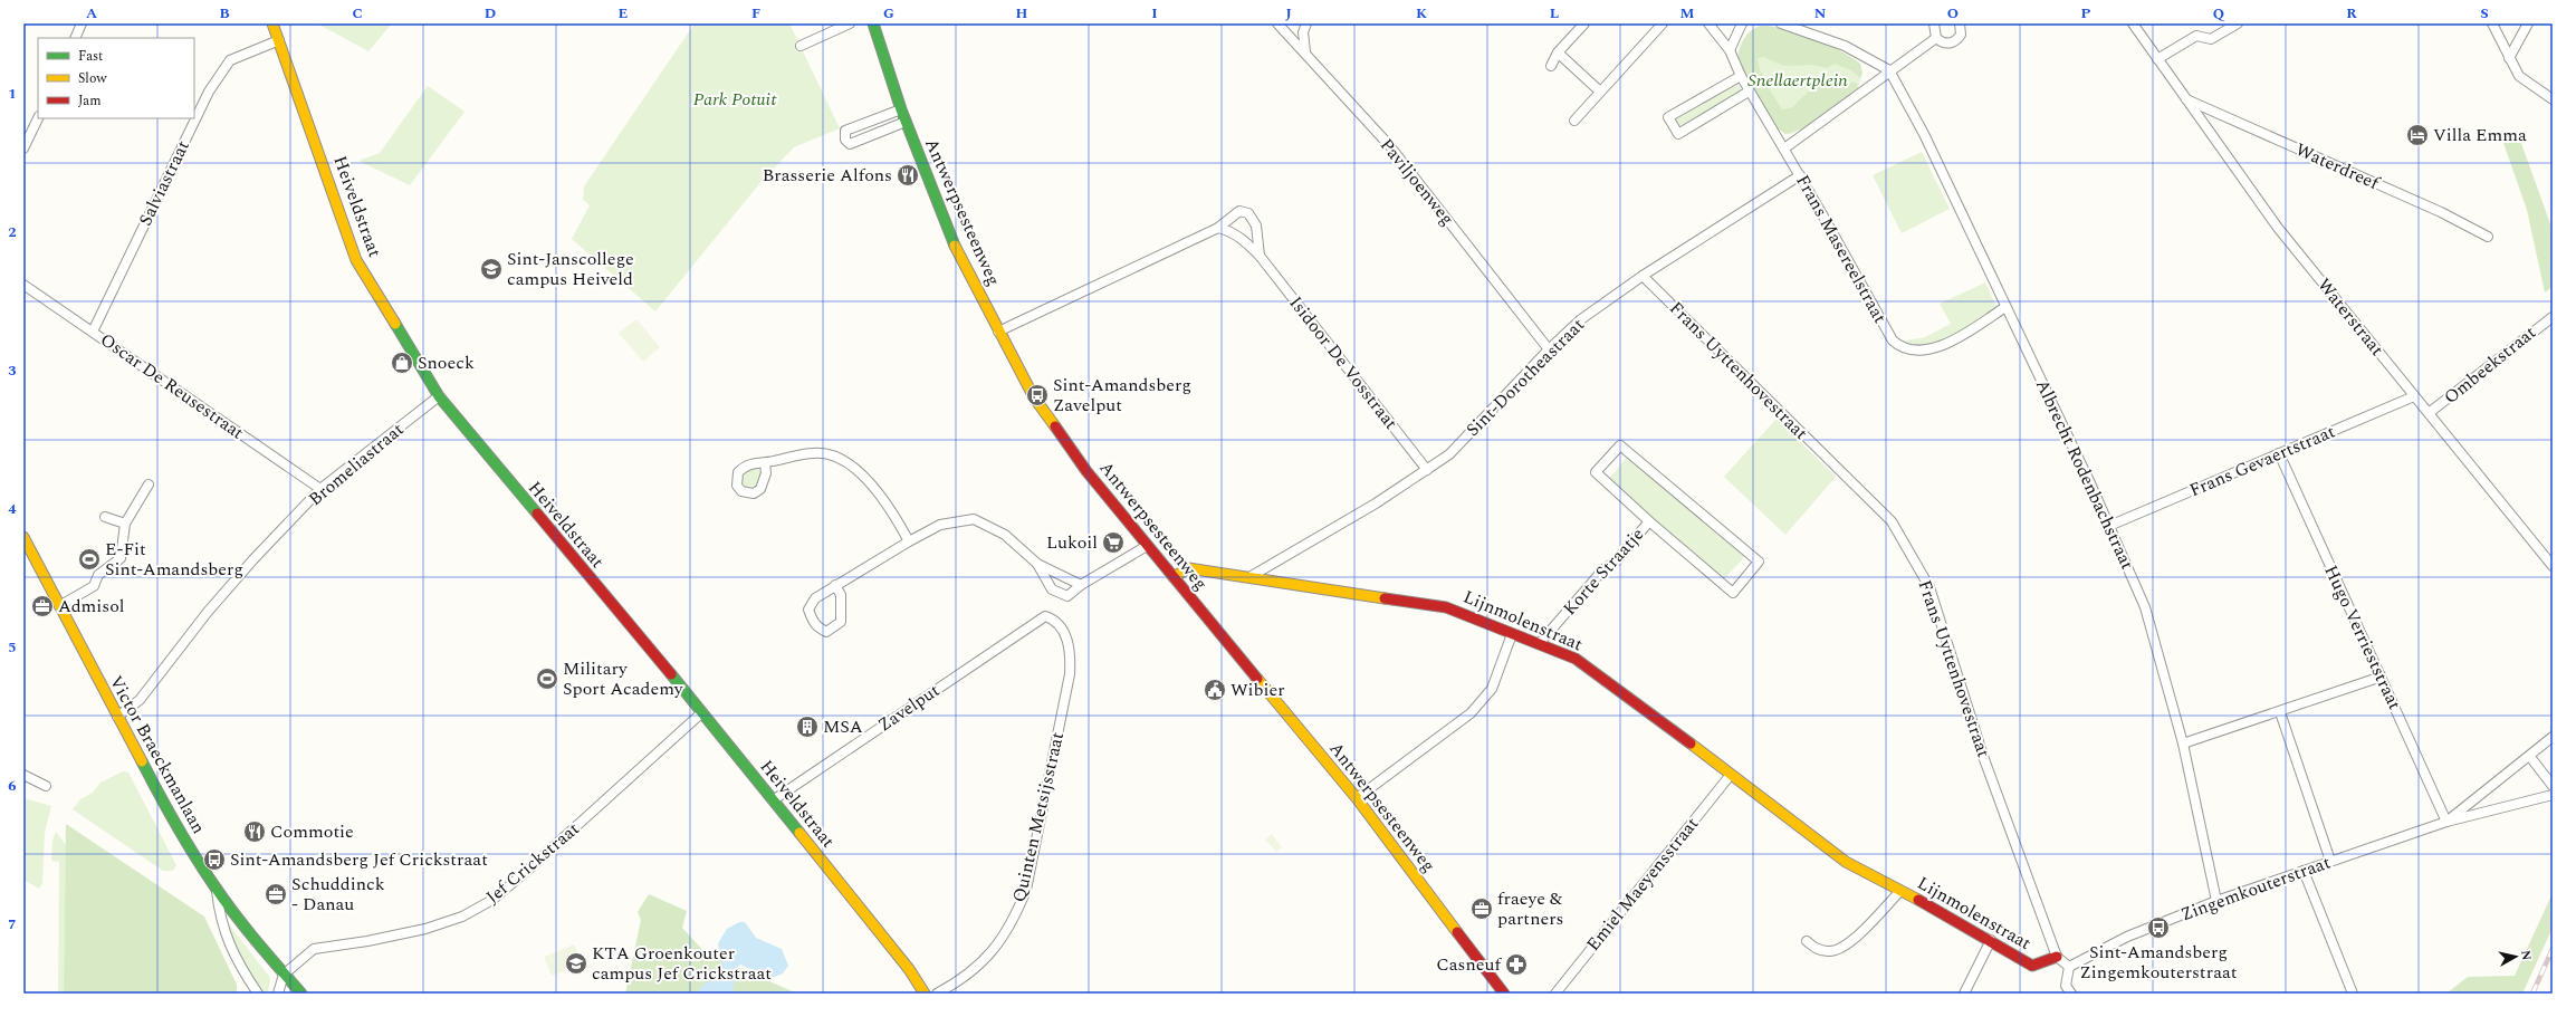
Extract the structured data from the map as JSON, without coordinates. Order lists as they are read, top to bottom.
{
  "streets": {
    "street": [
      "Waterdreef",
      "Paviljoenweg",
      "Salviastraat",
      "Heiveldstraat",
      "Antwerpsesteenweg",
      "Frans Masereelstraat",
      "Waterstraat",
      "Isidoor De Vosstraat",
      "Ombeekstraat",
      "Frans Uyttenhovestraat",
      "Sint-Dorotheastraat",
      "Oscar De Reusestraat",
      "Frans Gevaertstraat",
      "Bromeliastraat",
      "Albrecht Rodenbachstraat",
      "Korte Straatje",
      "Lijnmolenstraat",
      "Hugo Verrieststraat",
      "Zavelput",
      "Victor Braeckmanlaan",
      "Quinten Metsijsstraat",
      "Jef Crickstraat",
      "Emiel Maeyensstraat",
      "Zingemkouterstraat"
    ]
  },
  "crossings": [
    ["Waterdreef", "Waterstraat"],
    ["Paviljoenweg", "Sint-Dorotheastraat"],
    ["Salviastraat", "Heiveldstraat"],
    ["Salviastraat", "Oscar De Reusestraat"],
    ["Heiveldstraat", "Bromeliastraat"],
    ["Heiveldstraat", "Zavelput"],
    ["Heiveldstraat", "Jef Crickstraat"],
    ["Antwerpsesteenweg", "Isidoor De Vosstraat"],
    ["Antwerpsesteenweg", "Lijnmolenstraat"],
    ["Frans Masereelstraat", "Sint-Dorotheastraat"],
    ["Frans Masereelstraat", "Albrecht Rodenbachstraat"],
    ["Waterstraat", "Ombeekstraat"],
    ["Waterstraat", "Frans Gevaertstraat"],
    ["Isidoor De Vosstraat", "Sint-Dorotheastraat"],
    ["Frans Uyttenhovestraat", "Sint-Dorotheastraat"],
    ["Frans Uyttenhovestraat", "Lijnmolenstraat"],
    ["Sint-Dorotheastraat", "Lijnmolenstraat"],
    ["Oscar De Reusestraat", "Bromeliastraat"],
    ["Frans Gevaertstraat", "Albrecht Rodenbachstraat"],
    ["Frans Gevaertstraat", "Hugo Verrieststraat"],
    ["Bromeliastraat", "Victor Braeckmanlaan"],
    ["Albrecht Rodenbachstraat", "Zingemkouterstraat"],
    ["Korte Straatje", "Lijnmolenstraat"],
    ["Lijnmolenstraat", "Emiel Maeyensstraat"],
    ["Hugo Verrieststraat", "Zingemkouterstraat"],
    ["Zavelput", "Quinten Metsijsstraat"],
    ["Victor Braeckmanlaan", "Jef Crickstraat"]
  ],
  "parks": ["Snellaertplein", "Park Potuit"],
  "places": {
    "hotel": ["Villa Emma"],
    "restaurant": ["Brasserie Alfons", "Commotie"],
    "school or university": ["Sint-Janscollege campus Heiveld", "KTA Groenkouter campus Jef Crickstraat"],
    "shop": ["Snoeck"],
    "bus stop": ["Sint-Amandsberg Zavelput", "Sint-Amandsberg Jef Crickstraat", "Sint-Amandsberg Zingemkouterstraat"],
    "supermarket": ["Lukoil"],
    "sports": ["E-Fit Sint-Amandsberg", "Military Sport Academy"],
    "office": ["Admisol", "Schuddinck - Danau", "fraeye & partners"],
    "public building": ["Wibier"],
    "building": ["MSA"],
    "pharmacy": ["Casneuf"]
  },
  "legend": ["Fast", "Slow", "Jam"],
  "north": "right",
  "grid": {
    "columns": [
      "A",
      "B",
      "C",
      "D",
      "E",
      "F",
      "G",
      "H",
      "I",
      "J",
      "K",
      "L",
      "M",
      "N",
      "O",
      "P",
      "Q",
      "R",
      "S"
    ],
    "rows": [
      "1",
      "2",
      "3",
      "4",
      "5",
      "6",
      "7"
    ]
  }
}
